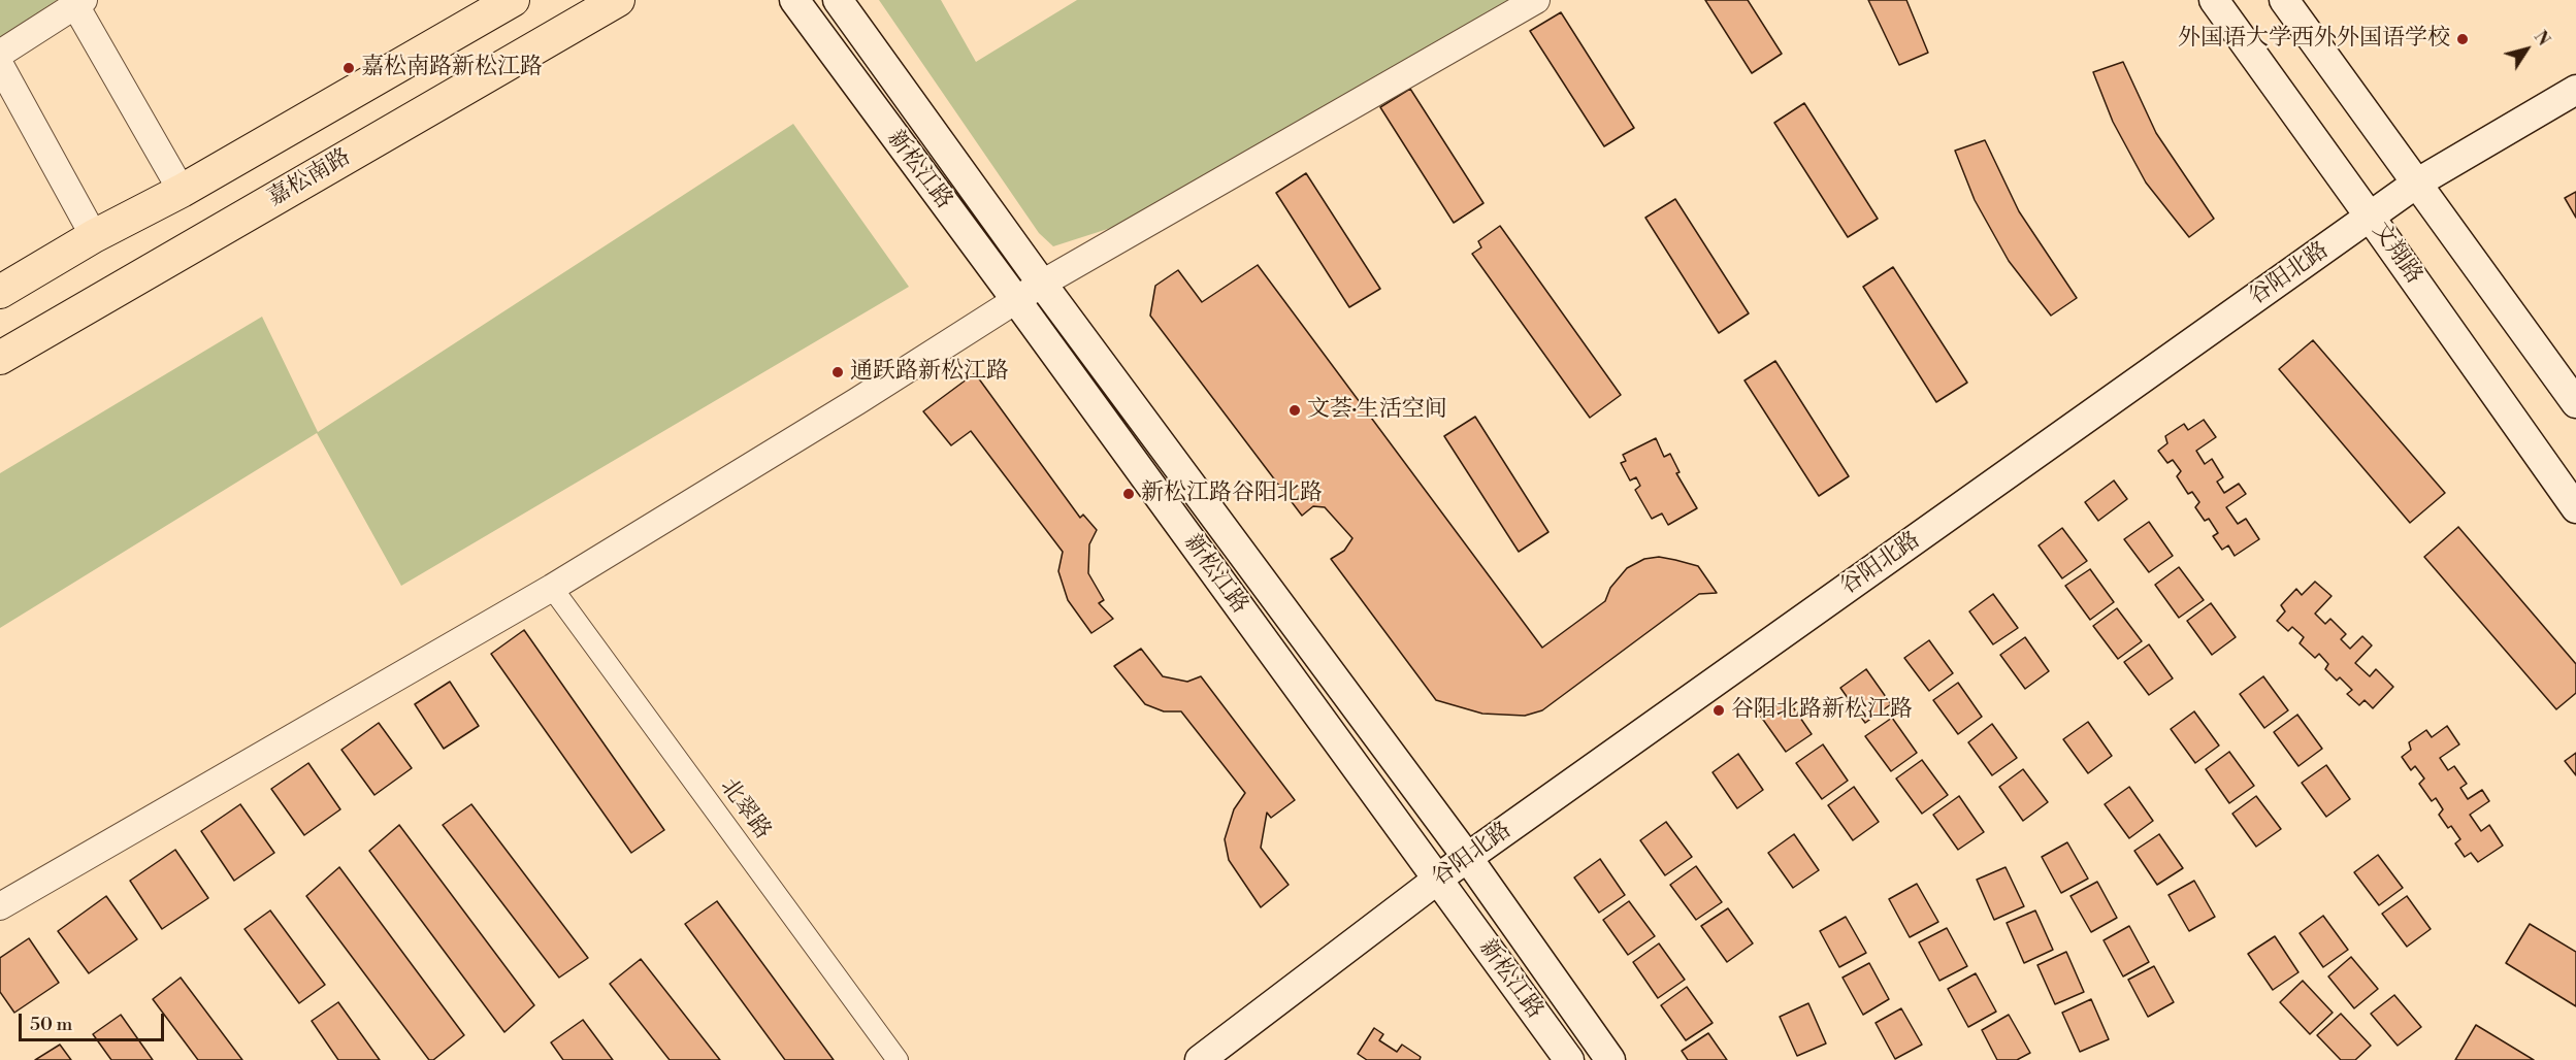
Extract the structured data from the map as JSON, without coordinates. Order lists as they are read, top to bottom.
{
  "streets": {
    "main road": [
      "新松江路",
      "嘉松南路",
      "文翔路",
      "谷阳北路"
    ],
    "street": ["北翠路"]
  },
  "crossings": [
    ["新松江路", "谷阳北路"],
    ["文翔路", "谷阳北路"]
  ],
  "places": [
    "外国语大学西外外国语学校",
    "嘉松南路新松江路",
    "通跃路新松江路",
    "文荟·生活空间",
    "新松江路谷阳北路",
    "谷阳北路新松江路"
  ],
  "scale_bar": "50 m",
  "north": "top right"
}
